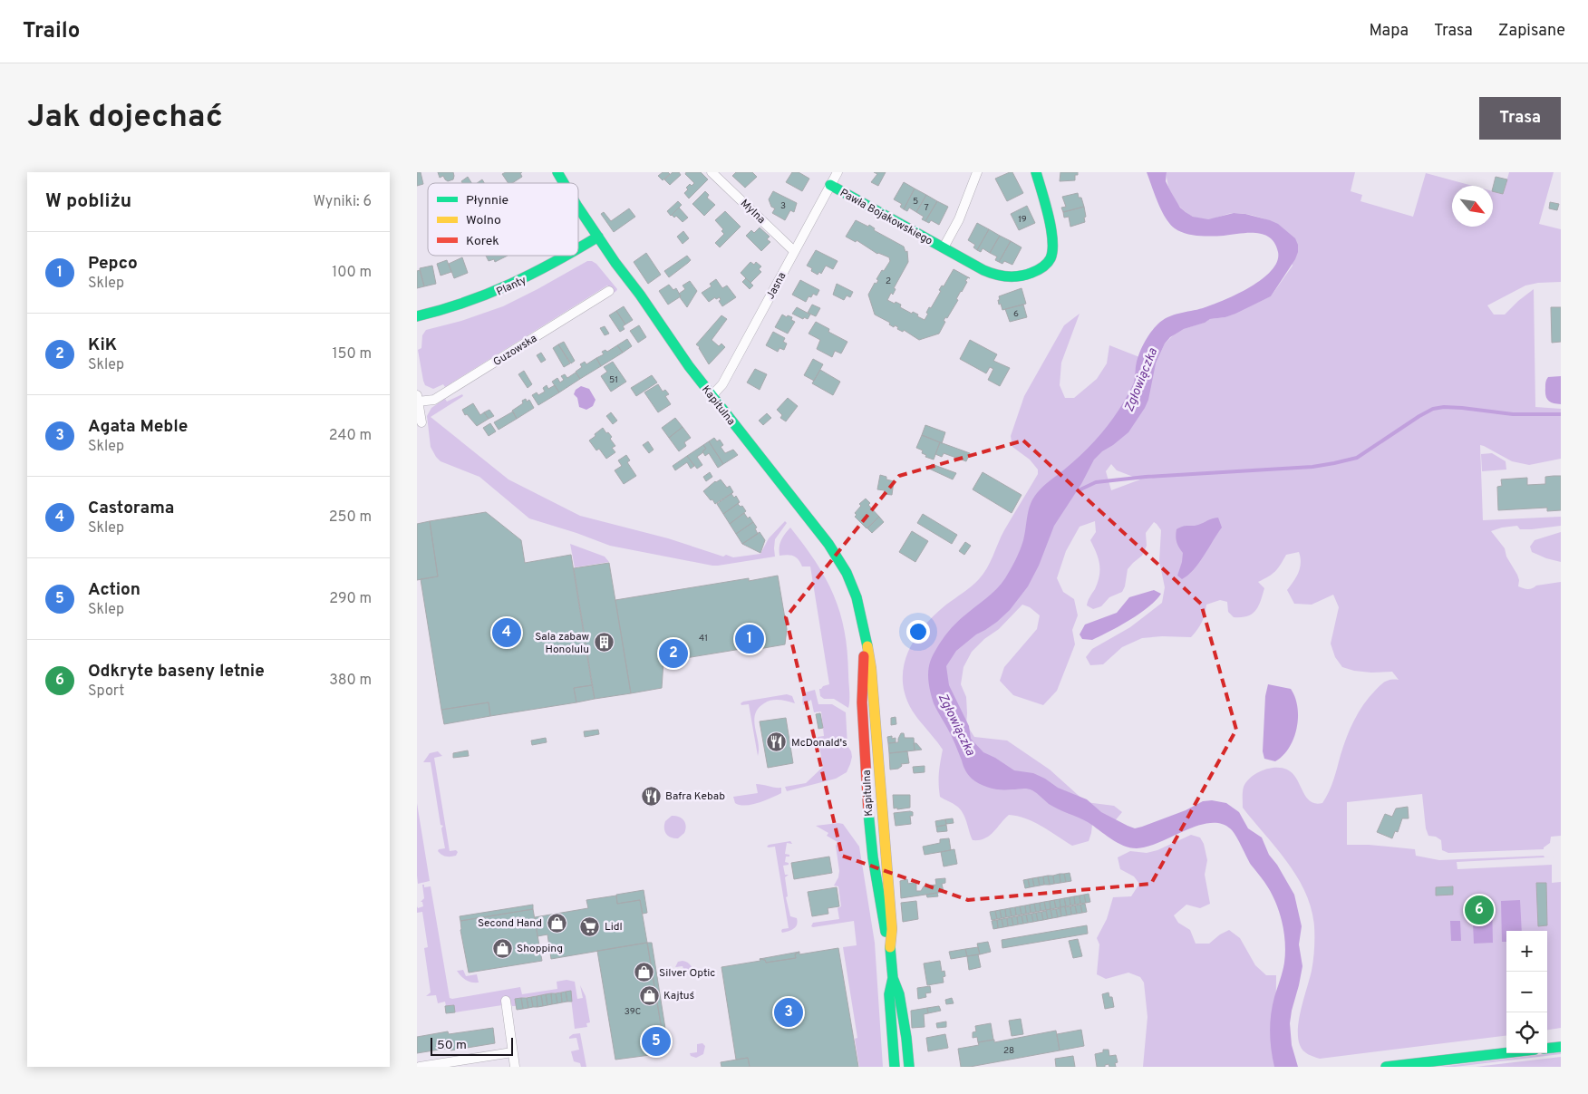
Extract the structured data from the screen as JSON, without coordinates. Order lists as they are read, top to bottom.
{
  "streets": {
    "street": [
      "Mylna",
      "Pawła Bojakowskiego",
      "Planty",
      "Jasna",
      "Guzowska",
      "Kapitulna"
    ]
  },
  "crossings": [
    ["Mylna", "Jasna"],
    ["Pawła Bojakowskiego", "Jasna"],
    ["Planty", "Kapitulna"],
    ["Jasna", "Kapitulna"]
  ],
  "water": ["Zgłowiączka"],
  "places": {
    "building": ["Sala zabaw Honolulu"],
    "restaurant": ["McDonald's", "Bafra Kebab"],
    "shop": [
      "Second Hand",
      "Shopping",
      "Silver Optic",
      "Kajtuś"
    ],
    "supermarket": ["Lidl"]
  },
  "house_numbers": [
    "5",
    "3",
    "7",
    "19",
    "2",
    "6",
    "51",
    "41",
    "39C",
    "28"
  ],
  "legend": ["Płynnie", "Wolno", "Korek"],
  "scale_bar": "50 m",
  "north": "bottom right",
  "page": {
    "header": "Trailo",
    "nav": ["Mapa", "Trasa", "Zapisane"],
    "buttons": "Trasa",
    "title": "Jak dojechać",
    "heading": ["W pobliżu", "Wyniki: 6"],
    "list": [
      {
        "mark": "1",
        "name": "Pepco",
        "note": "Sklep",
        "value": "100 m"
      },
      {
        "mark": "2",
        "name": "KiK",
        "note": "Sklep",
        "value": "150 m"
      },
      {
        "mark": "3",
        "name": "Agata Meble",
        "note": "Sklep",
        "value": "240 m"
      },
      {
        "mark": "4",
        "name": "Castorama",
        "note": "Sklep",
        "value": "250 m"
      },
      {
        "mark": "5",
        "name": "Action",
        "note": "Sklep",
        "value": "290 m"
      },
      {
        "mark": "6",
        "name": "Odkryte baseny letnie",
        "note": "Sport",
        "value": "380 m"
      }
    ],
    "pins": [
      "4",
      "1",
      "2",
      "6",
      "3",
      "5"
    ],
    "map_buttons": ["+", "−"],
    "scale": "50 m"
  }
}
